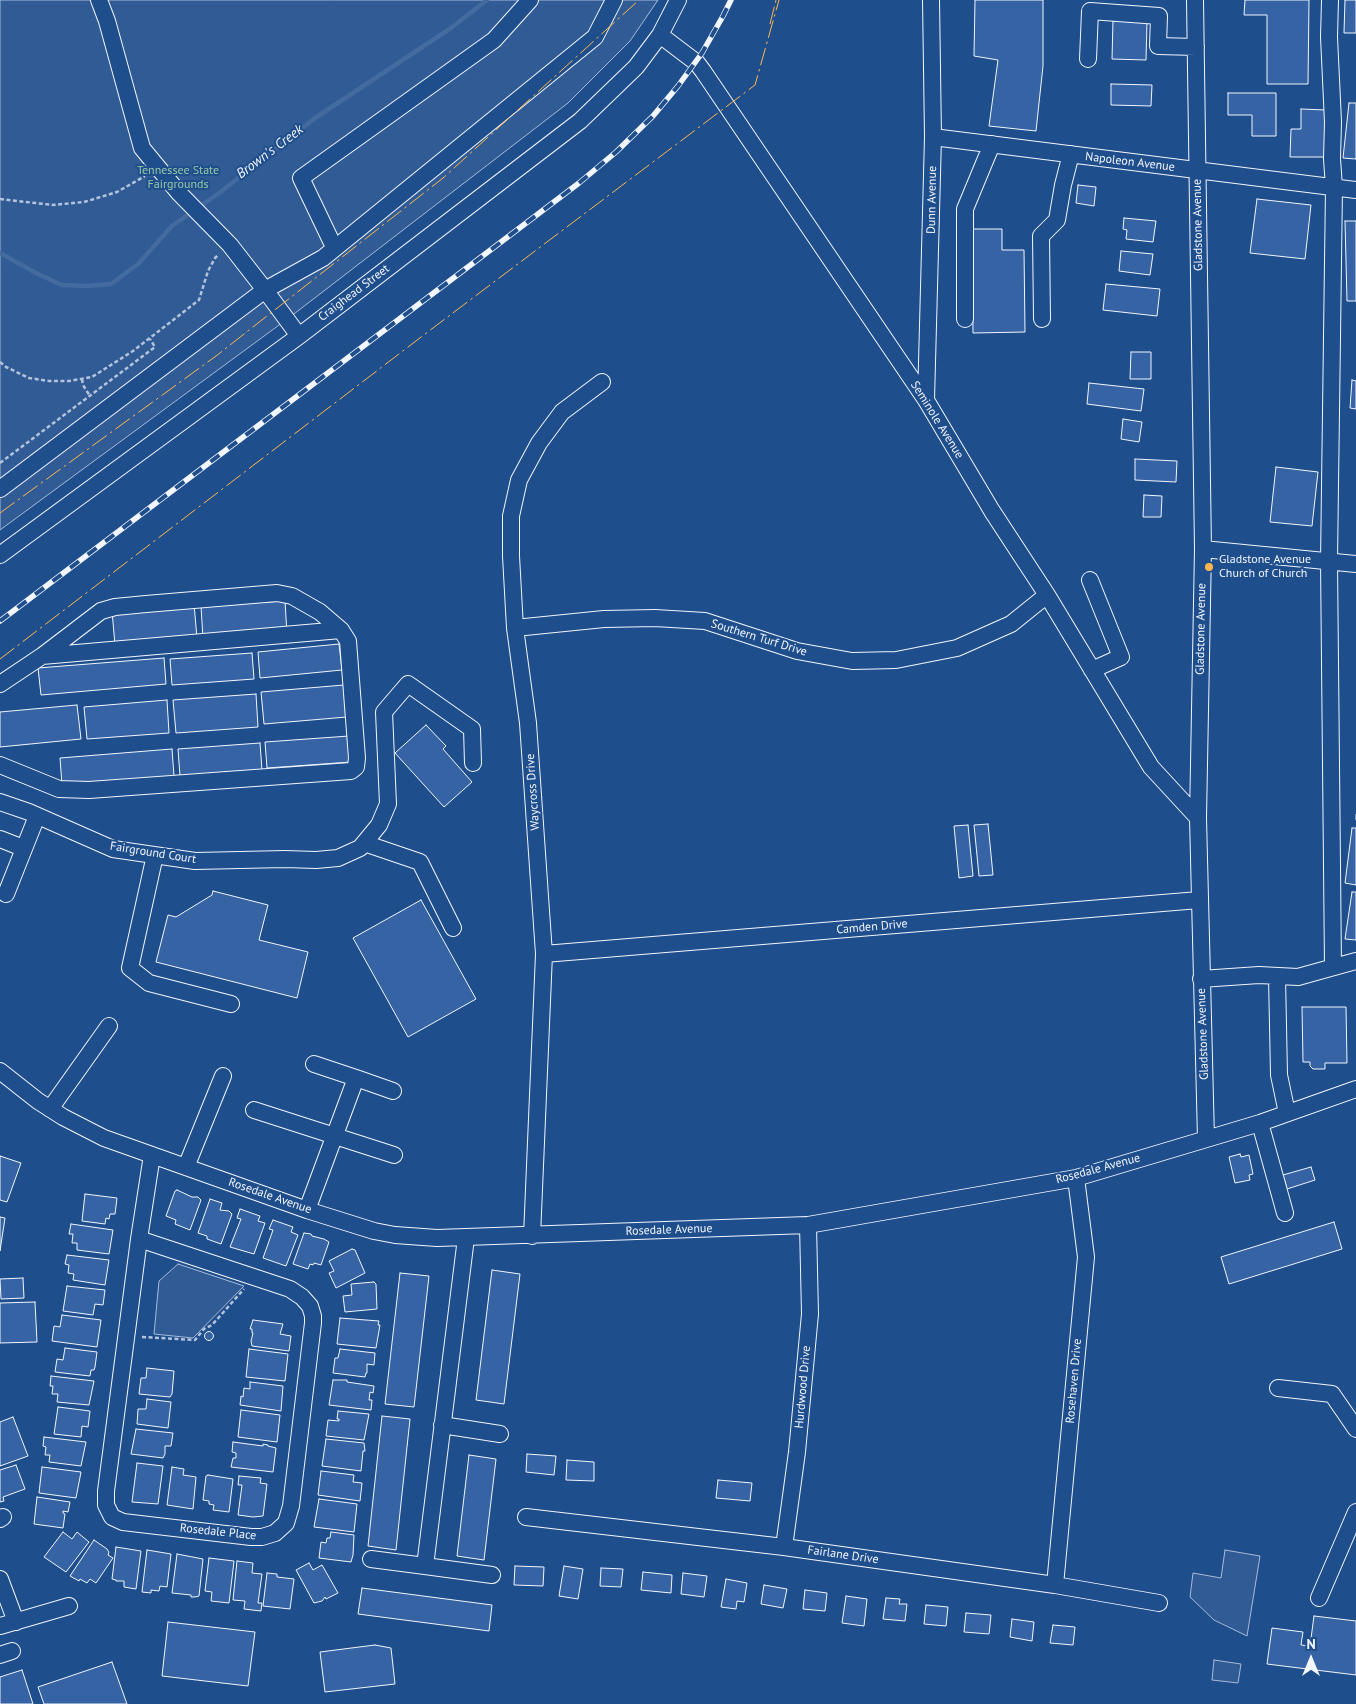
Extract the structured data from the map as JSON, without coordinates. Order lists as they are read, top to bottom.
{
  "streets": {
    "street": [
      "Napoleon Avenue",
      "Dunn Avenue",
      "Gladstone Avenue",
      "Craighead Street",
      "Seminole Avenue",
      "Southern Turf Drive",
      "Waycross Drive",
      "Fairground Court",
      "Camden Drive",
      "Rosedale Avenue",
      "Rosehaven Drive",
      "Hurdwood Drive",
      "Rosedale Place",
      "Fairlane Drive"
    ]
  },
  "crossings": [
    ["Napoleon Avenue", "Dunn Avenue"],
    ["Napoleon Avenue", "Gladstone Avenue"],
    ["Dunn Avenue", "Seminole Avenue"],
    ["Gladstone Avenue", "Seminole Avenue"],
    ["Gladstone Avenue", "Camden Drive"],
    ["Gladstone Avenue", "Rosedale Avenue"],
    ["Craighead Street", "Seminole Avenue"],
    ["Seminole Avenue", "Southern Turf Drive"],
    ["Southern Turf Drive", "Waycross Drive"],
    ["Waycross Drive", "Camden Drive"],
    ["Waycross Drive", "Rosedale Avenue"],
    ["Rosedale Avenue", "Rosehaven Drive"],
    ["Rosedale Avenue", "Hurdwood Drive"],
    ["Rosedale Avenue", "Rosedale Place"],
    ["Rosehaven Drive", "Fairlane Drive"],
    ["Hurdwood Drive", "Fairlane Drive"]
  ],
  "water": ["Brown's Creek"],
  "parks": ["Tennessee State Fairgrounds"],
  "places": ["Gladstone Avenue Church of Church"],
  "north": "top"
}
